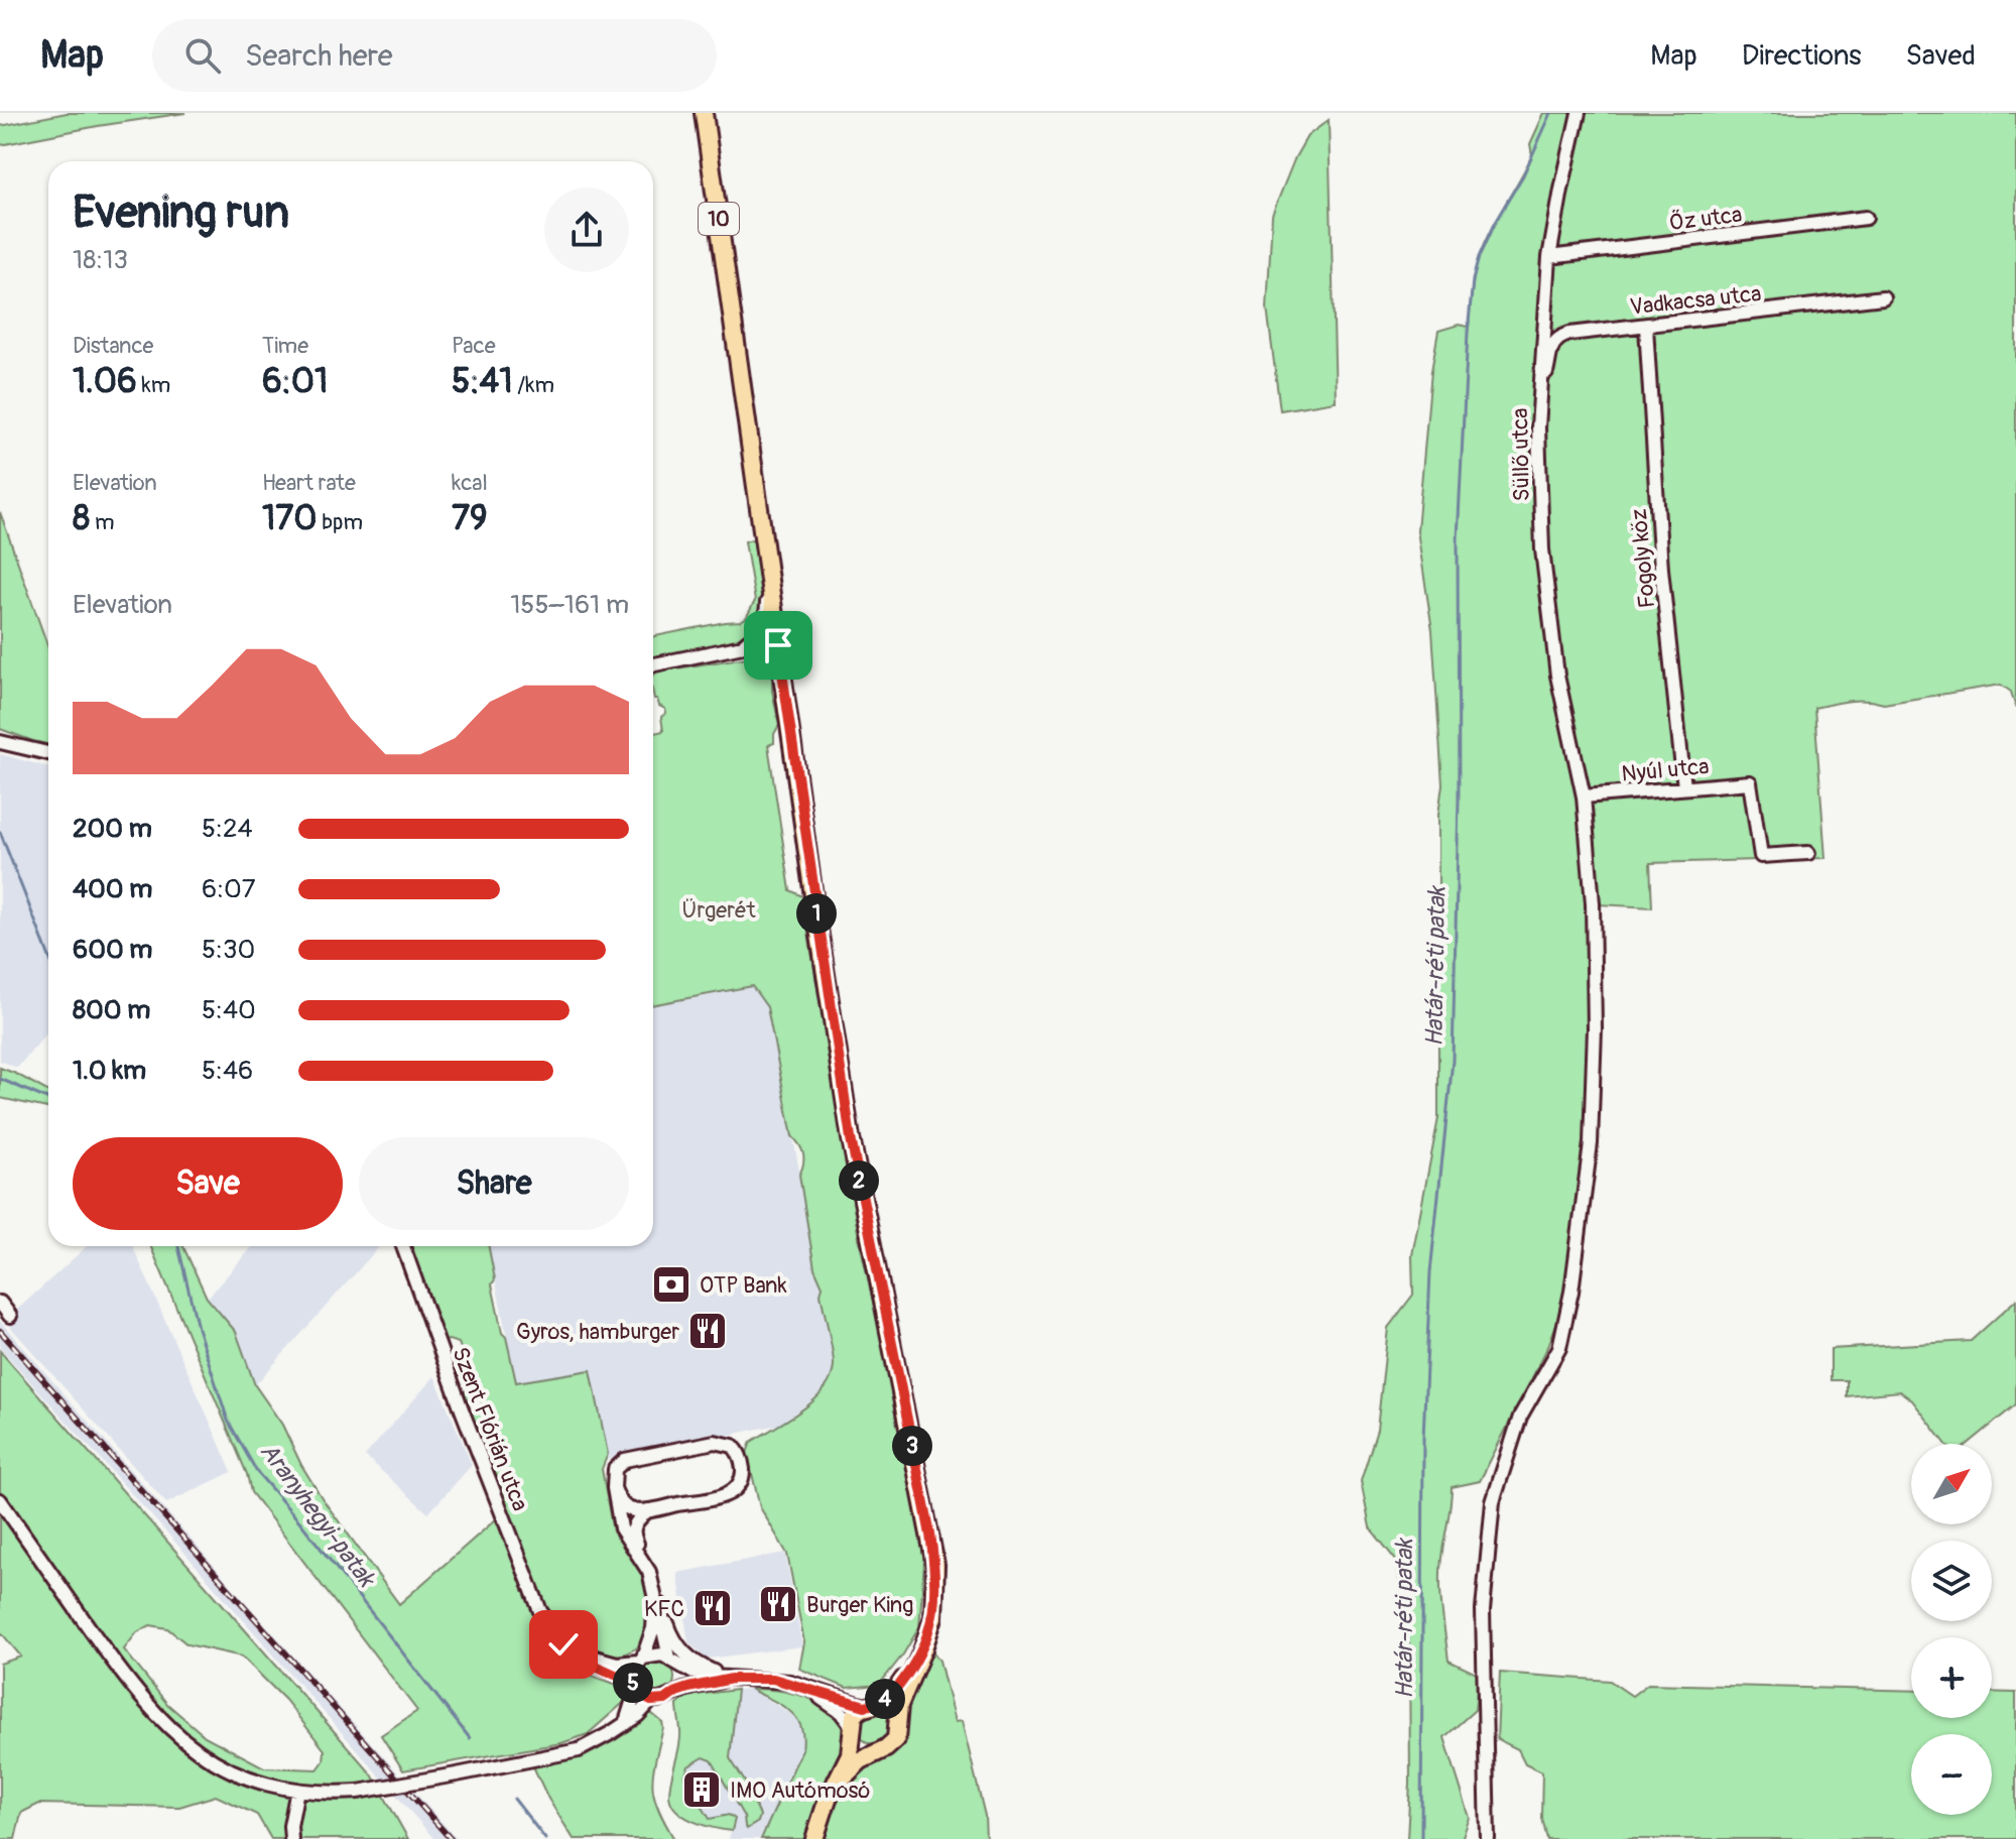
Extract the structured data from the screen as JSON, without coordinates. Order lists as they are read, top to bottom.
{
  "streets": {
    "main road": ["10"],
    "street": [
      "Őz utca",
      "Vadkacsa utca",
      "Süllő utca",
      "Fogoly köz",
      "Nyúl utca",
      "Szent Flórián utca"
    ]
  },
  "crossings": [
    ["Őz utca", "Süllő utca"],
    ["Vadkacsa utca", "Süllő utca"],
    ["Vadkacsa utca", "Fogoly köz"],
    ["Süllő utca", "Nyúl utca"],
    ["Fogoly köz", "Nyúl utca"]
  ],
  "water": ["Határ-réti patak", "Aranyhegyi-patak"],
  "parks": ["Ürgerét"],
  "places": {
    "bank": ["OTP Bank"],
    "restaurant": ["Gyros, hamburger", "Burger King", "KFC"],
    "building": ["IMO Autómosó"]
  },
  "north": "top right",
  "page": {
    "header": "Map",
    "search": "Search here",
    "nav": ["Map", "Directions", "Saved"],
    "heading": ["Evening run", "18:13"],
    "stats": [
      ["Distance", "1.06 km"],
      ["Time", "6:01"],
      ["Pace", "5:41 /km"],
      ["Elevation", "8 m"],
      ["Heart rate", "170 bpm"],
      ["kcal", "79"]
    ],
    "chart": ["Elevation", "155–161 m"],
    "list": [
      {
        "name": "200 m",
        "note": "5:24"
      },
      {
        "name": "400 m",
        "note": "6:07"
      },
      {
        "name": "600 m",
        "note": "5:30"
      },
      {
        "name": "800 m",
        "note": "5:40"
      },
      {
        "name": "1.0 km",
        "note": "5:46"
      }
    ],
    "pins": [
      "1",
      "2",
      "3",
      "5",
      "4"
    ],
    "buttons": ["Save", "Share"],
    "map_buttons": ["+", "−"]
  }
}
